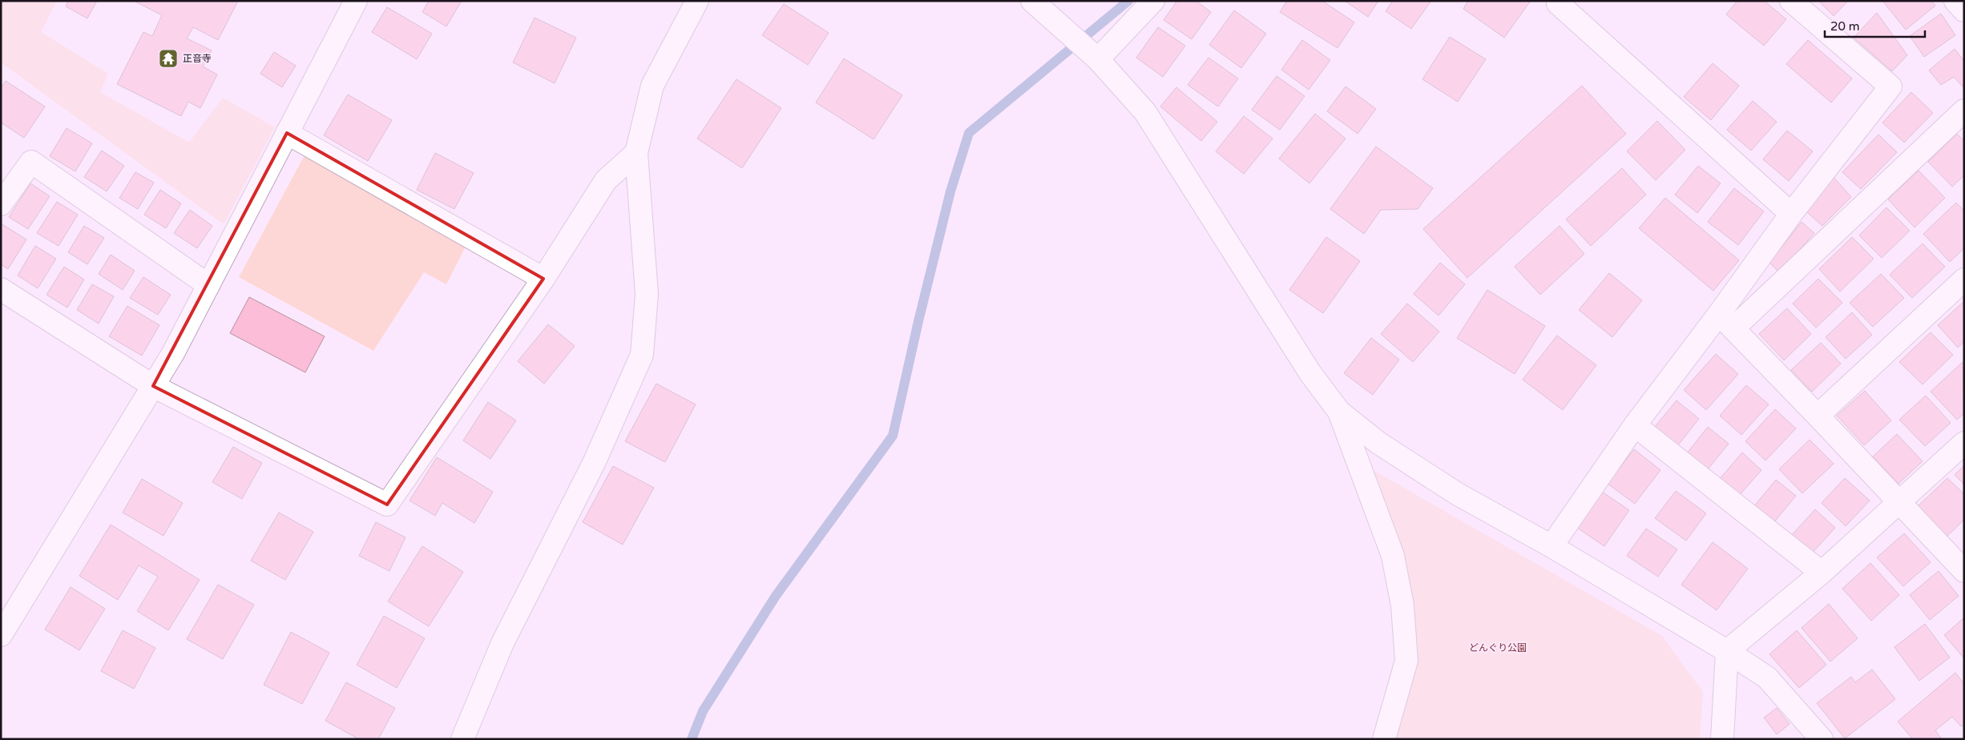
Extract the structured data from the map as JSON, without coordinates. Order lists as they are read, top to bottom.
{
  "parks": ["どんぐり公園"],
  "places": {
    "temple": ["正音寺"]
  },
  "scale_bar": "20 m"
}
